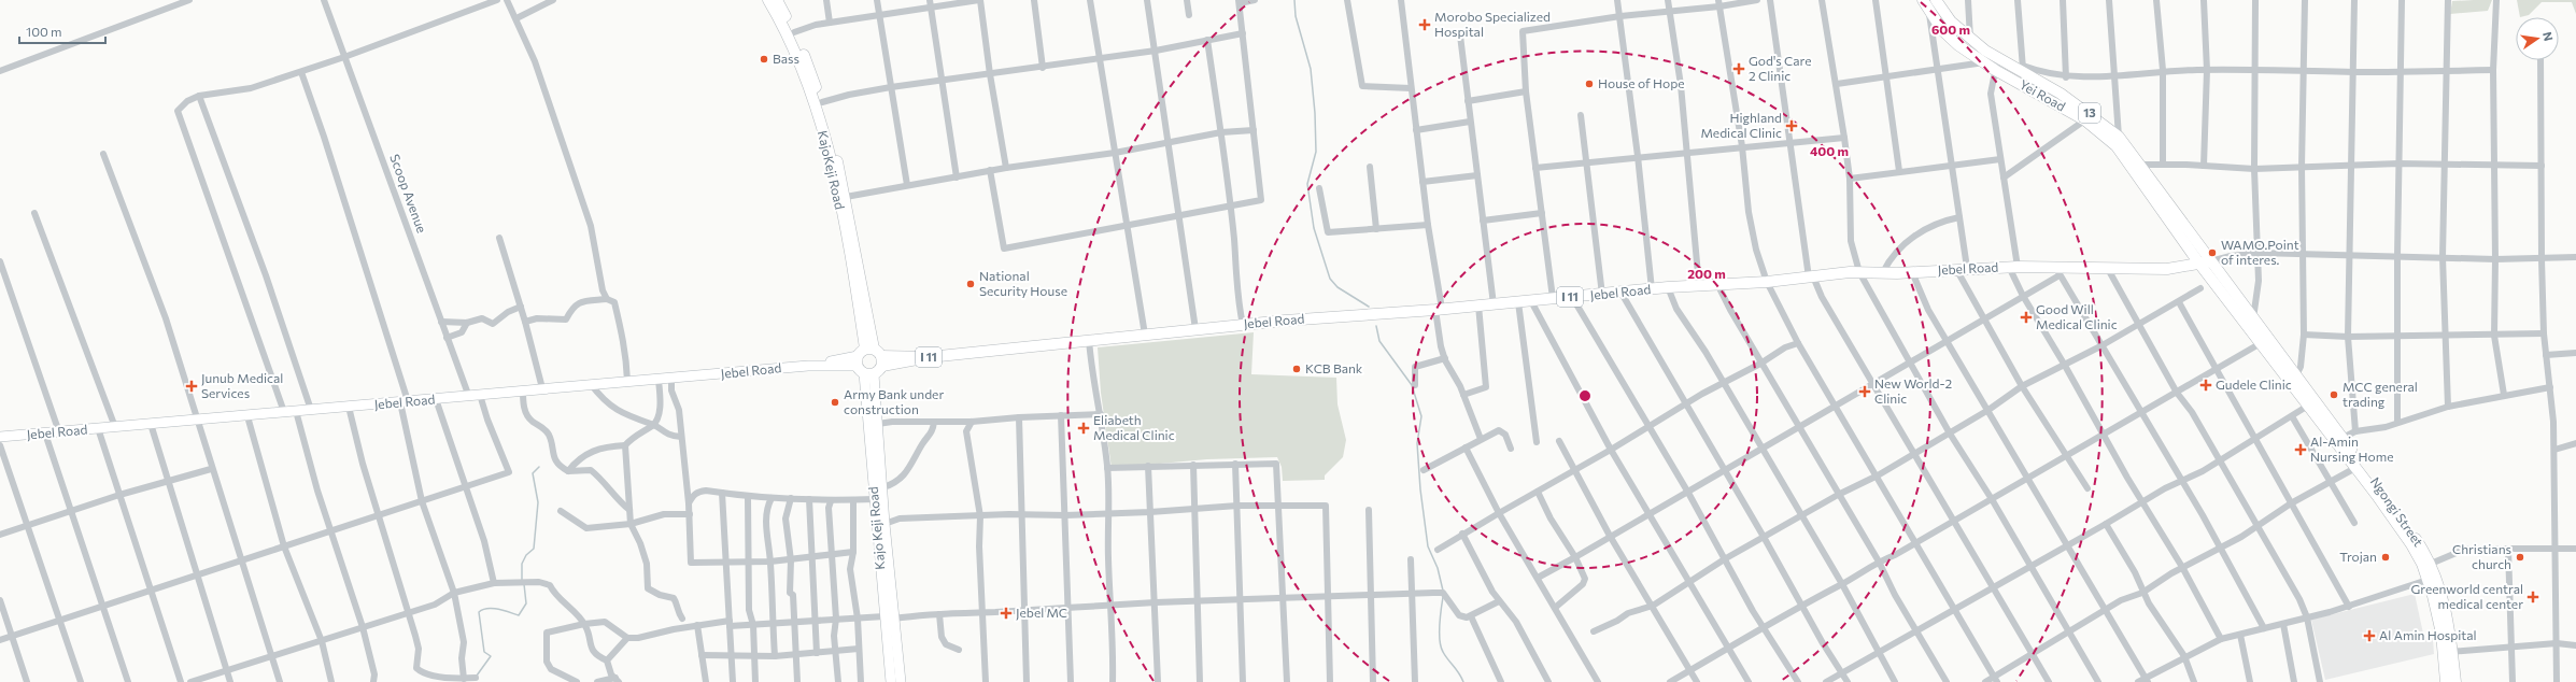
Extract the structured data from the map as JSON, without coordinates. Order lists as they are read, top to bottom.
{
  "streets": {
    "main road": [
      "Yei Road",
      "13",
      "KajoKeji Road",
      "Jebel Road",
      "I 11",
      "Ngongi Street",
      "Kajo Keji Road"
    ],
    "street": ["Scoop Avenue"]
  },
  "crossings": [
    ["Yei Road", "Jebel Road"],
    ["Yei Road", "Ngongi Street"],
    ["KajoKeji Road", "Jebel Road"],
    ["KajoKeji Road", "Kajo Keji Road"],
    ["Scoop Avenue", "Jebel Road"],
    ["Jebel Road", "Ngongi Street"],
    ["Jebel Road", "Kajo Keji Road"]
  ],
  "places": {
    "health": [
      "Morobo Specialized Hospital",
      "God's Care 2 Clinic",
      "Highland Medical Clinic",
      "Good Will Medical Clinic",
      "Gudele Clinic",
      "Junub Medical Services",
      "New World-2 Clinic",
      "Eliabeth Medical Clinic",
      "Al-Amin Nursing Home",
      "Greenworld central medical center",
      "Jebel MC",
      "Al Amin Hospital"
    ],
    "other": [
      "Bass",
      "House of Hope",
      "WAMO.Point of interes.",
      "National Security House",
      "KCB Bank",
      "MCC general trading",
      "Army Bank under construction",
      "Trojan",
      "Christians church"
    ]
  },
  "scale_bar": "100 m",
  "north": "right",
  "rings": ["600 m", "400 m", "200 m"]
}
